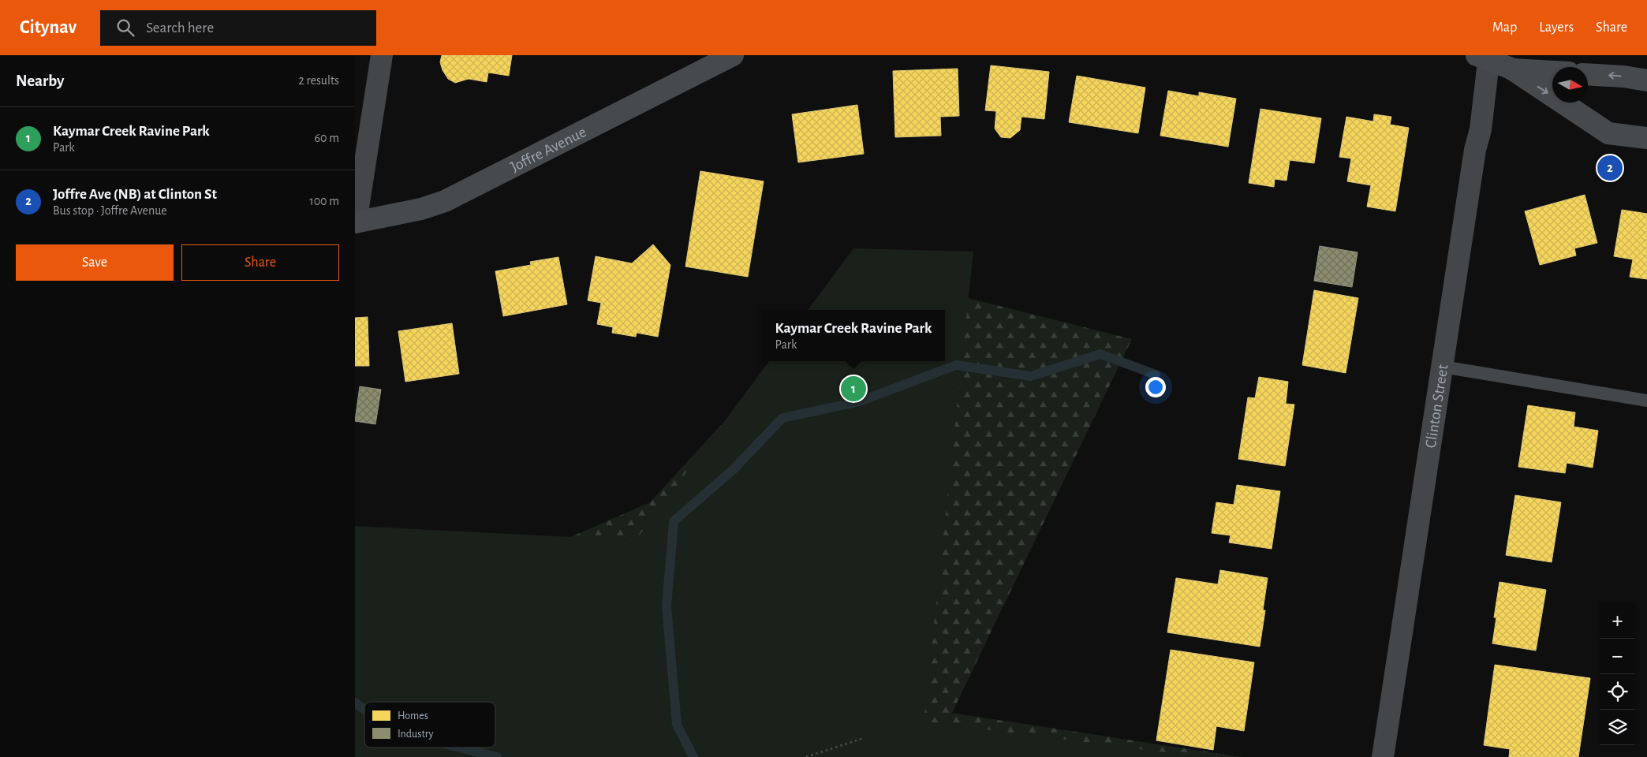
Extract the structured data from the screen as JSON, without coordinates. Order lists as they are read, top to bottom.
{
  "streets": {
    "street": ["Joffre Avenue", "Clinton Street"]
  },
  "legend": ["Homes", "Industry"],
  "north": "right",
  "page": {
    "header": "Citynav",
    "search": "Search here",
    "nav": ["Map", "Layers", "Share"],
    "heading": ["Nearby", "2 results"],
    "list": [
      {
        "mark": "1",
        "name": "Kaymar Creek Ravine Park",
        "note": "Park",
        "value": "60 m"
      },
      {
        "mark": "2",
        "name": "Joffre Ave (NB) at Clinton St",
        "note": "Bus stop · Joffre Avenue",
        "value": "100 m"
      }
    ],
    "pins": ["2", "1"],
    "buttons": ["Save", "Share"],
    "popup": ["Kaymar Creek Ravine Park", "Park"],
    "map_buttons": ["+", "−"]
  }
}
